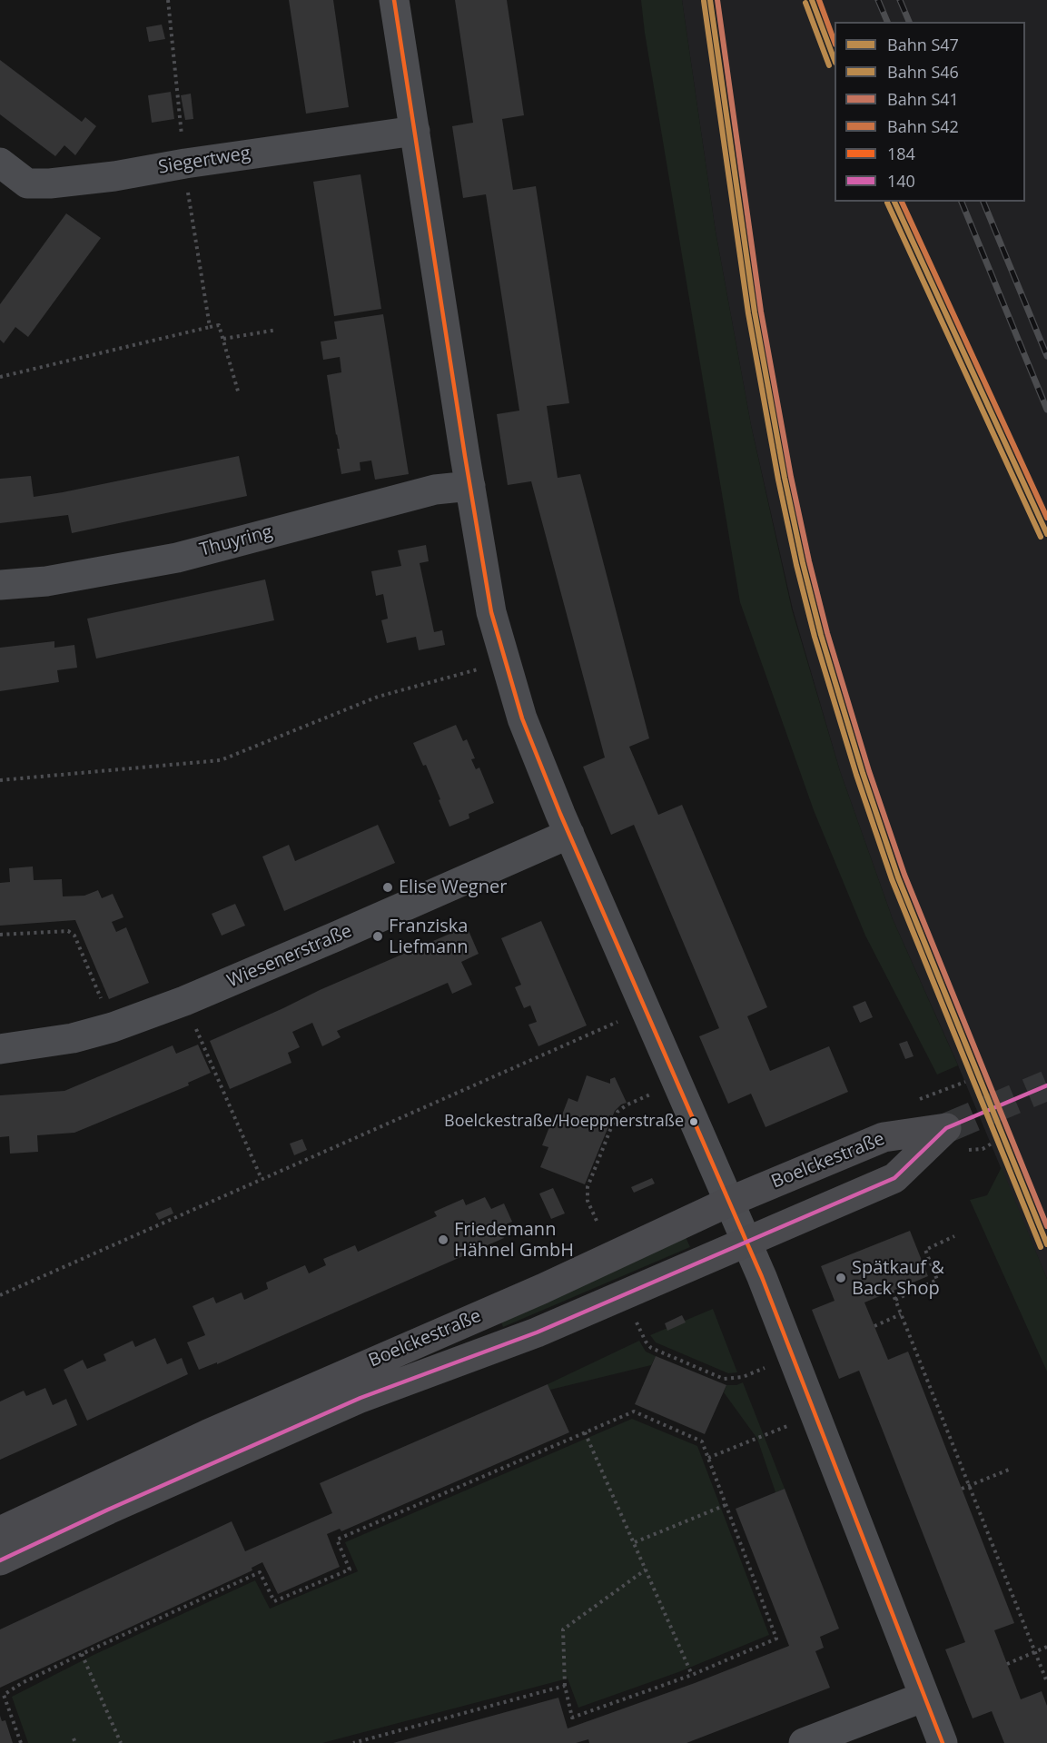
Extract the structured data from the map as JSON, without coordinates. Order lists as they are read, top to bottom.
{
  "streets": {
    "main road": ["Boelckestraße"],
    "street": ["Siegertweg", "Thuyring", "Wiesenerstraße"]
  },
  "places": [
    "Elise Wegner",
    "Franziska Liefmann",
    "Boelckestraße/Hoeppnerstraße",
    "Friedemann Hähnel GmbH",
    "Spätkauf & Back Shop"
  ],
  "lines": [
    "rail line S47",
    "rail line S41",
    "rail line S42",
    "transit line 184",
    "rail line S46",
    "transit line 140"
  ],
  "legend": [
    "Bahn S47",
    "Bahn S46",
    "Bahn S41",
    "Bahn S42",
    "184",
    "140"
  ]
}
